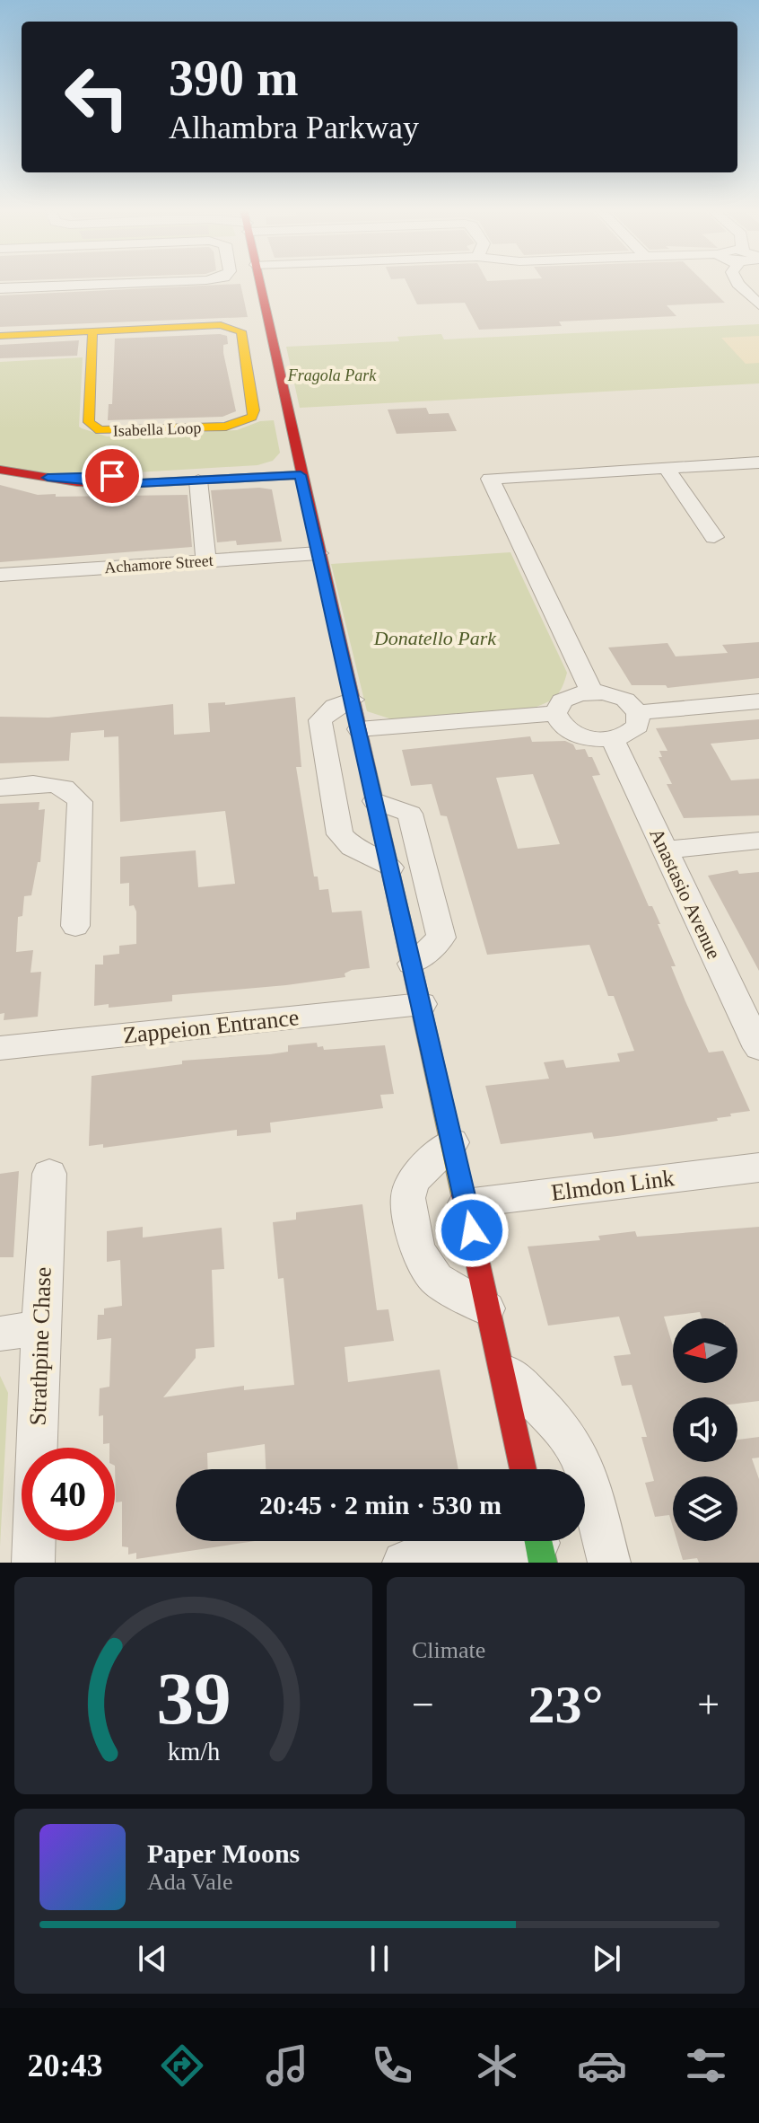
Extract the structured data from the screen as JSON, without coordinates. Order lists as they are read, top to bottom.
{
  "streets": {
    "street": [
      "Isabella Loop",
      "Achamore Street",
      "Anastasio Avenue",
      "Zappeion Entrance",
      "Elmdon Link",
      "Strathpine Chase"
    ]
  },
  "parks": ["Fragola Park", "Donatello Park"],
  "north": "left",
  "page": {
    "turn": ["390 m", "Alhambra Parkway"],
    "limit": "40",
    "trip": "20:45 · 2 min · 530 m",
    "tile": "Climate",
    "heat": ["−", "23°", "+"],
    "song": ["Paper Moons", "Ada Vale"],
    "tabs": "20:43",
    "gauge": ["39", "km/h"]
  }
}
